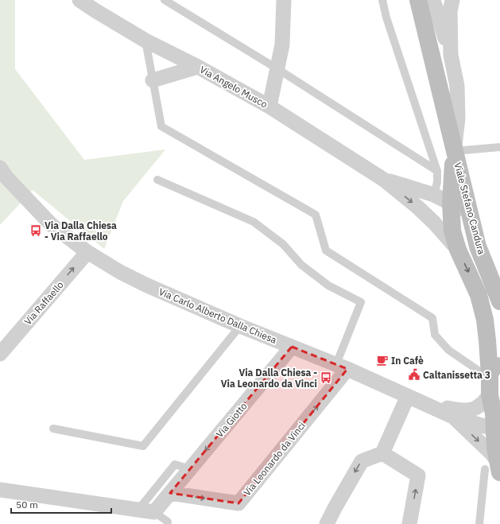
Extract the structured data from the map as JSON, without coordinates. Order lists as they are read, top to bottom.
{
  "streets": {
    "main road": ["Viale Stefano Candura"],
    "street": [
      "Via Angelo Musco",
      "Via Raffaello",
      "Via Carlo Alberto Dalla Chiesa",
      "Via Giotto",
      "Via Leonardo da Vinci"
    ]
  },
  "crossings": [
    ["Via Raffaello", "Via Carlo Alberto Dalla Chiesa"],
    ["Via Carlo Alberto Dalla Chiesa", "Via Giotto"],
    ["Via Carlo Alberto Dalla Chiesa", "Via Leonardo da Vinci"],
    ["Via Giotto", "Via Leonardo da Vinci"]
  ],
  "one_way": ["Via Raffaello"],
  "places": {
    "bus stop": ["Via Dalla Chiesa - Via Raffaello", "Via Dalla Chiesa - Via Leonardo da Vinci"],
    "cafe": ["In Cafè"],
    "public building": ["Caltanissetta 3"]
  },
  "scale_bar": "50 m"
}
